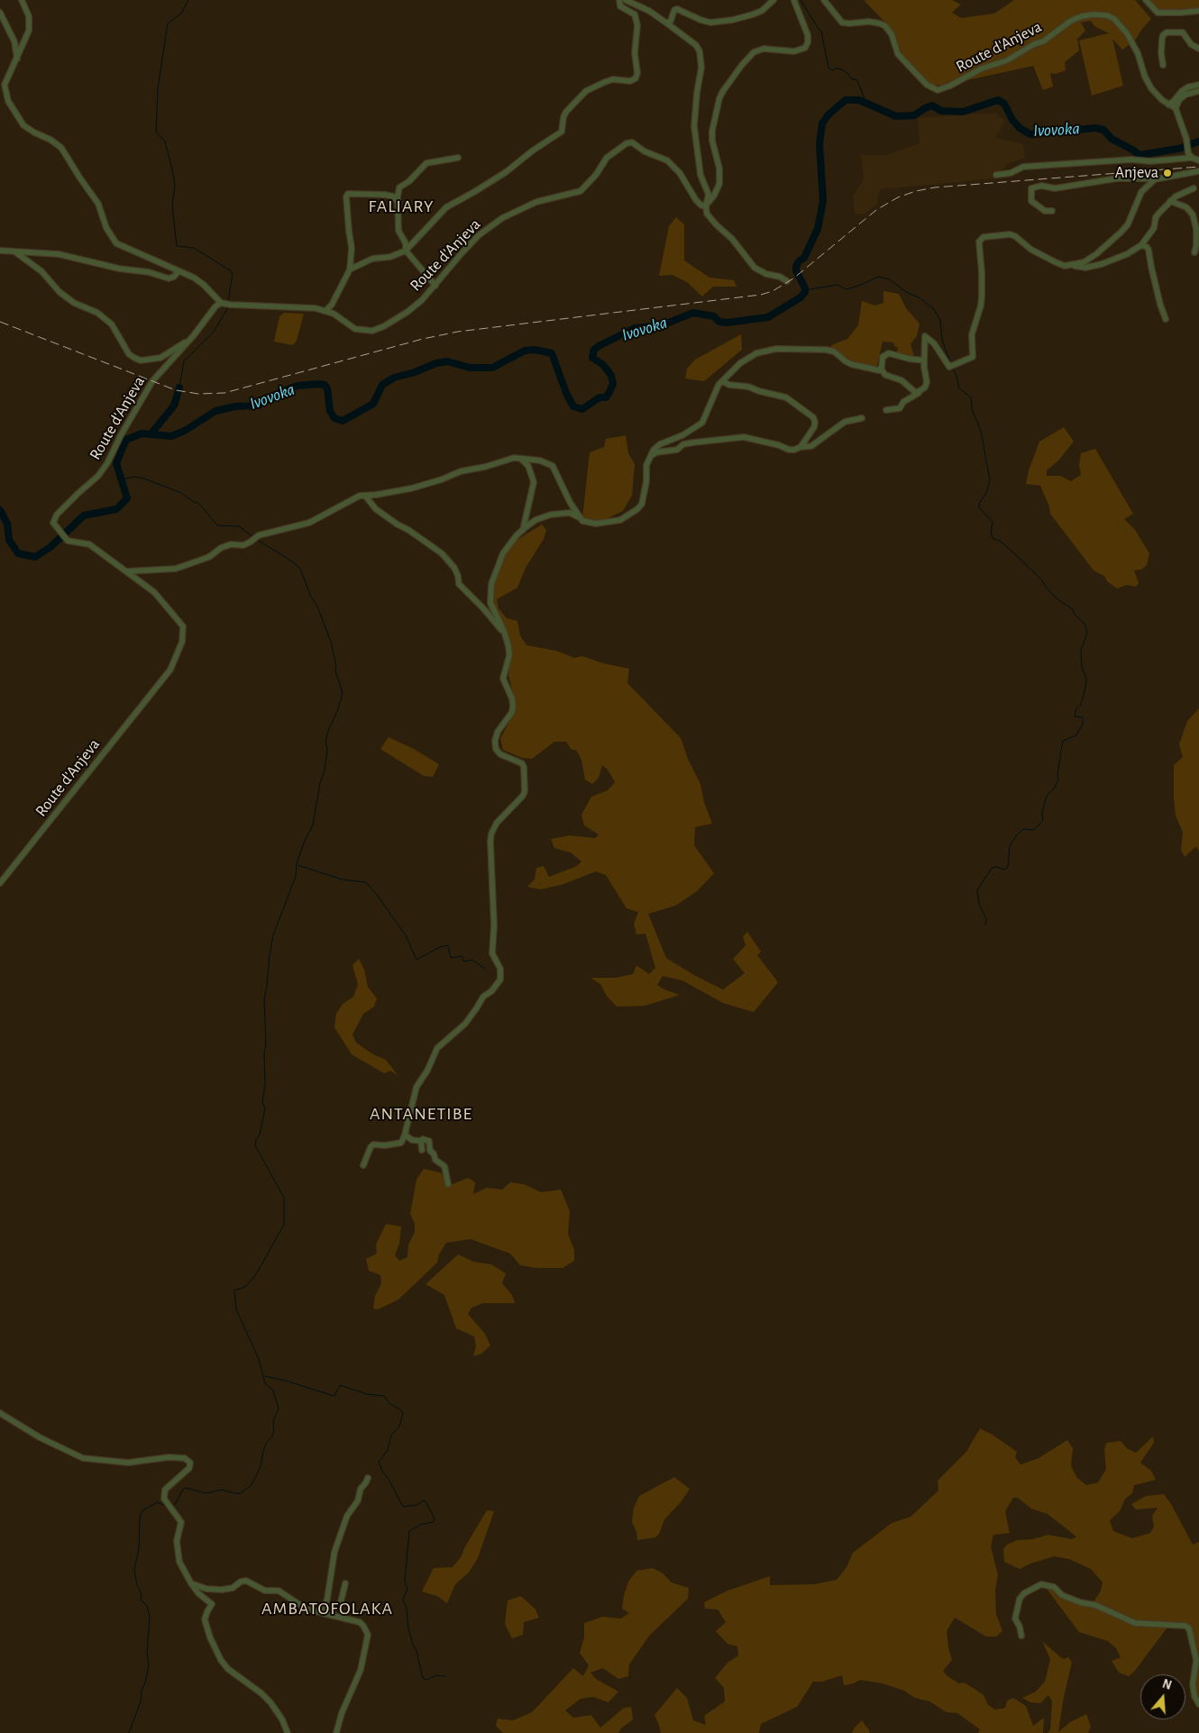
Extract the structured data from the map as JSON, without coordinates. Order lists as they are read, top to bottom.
{
  "streets": {
    "street": ["Route d'Anjeva"]
  },
  "districts": ["FALIARY", "ANTANETIBE", "AMBATOFOLAKA"],
  "water": ["Ivovoka"],
  "places": ["Anjeva"],
  "north": "top"
}
